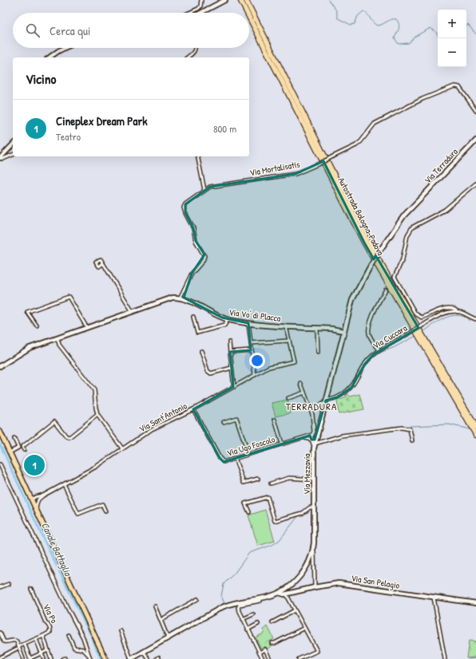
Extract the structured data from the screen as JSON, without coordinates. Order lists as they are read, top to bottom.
{
  "streets": {
    "highway": ["Autostrada Bologna-Padova"],
    "main road": [
      "Via Terradura",
      "Via Vo' di Placca",
      "Via Mezzavia",
      "Via San Pelagio"
    ],
    "street": [
      "Via Mortalisatis",
      "Via Cuccara",
      "Via Sant'Antonio",
      "Via Ugo Foscolo",
      "Via Po"
    ]
  },
  "crossings": [
    ["Via Terradura", "Via Mezzavia"],
    ["Via Mortalisatis", "Via Vo' di Placca"],
    ["Via Vo' di Placca", "Via Mezzavia"],
    ["Via Cuccara", "Via Mezzavia"],
    ["Via Sant'Antonio", "Via Ugo Foscolo"],
    ["Via Mezzavia", "Via San Pelagio"]
  ],
  "districts": ["TERRADURA"],
  "water": ["Canale Battaglia"],
  "page": {
    "map_buttons": ["+", "−"],
    "search": "Cerca qui",
    "heading": "Vicino",
    "list": [
      {
        "mark": "1",
        "name": "Cineplex Dream Park",
        "note": "Teatro",
        "value": "800 m"
      }
    ],
    "pins": "1"
  }
}
